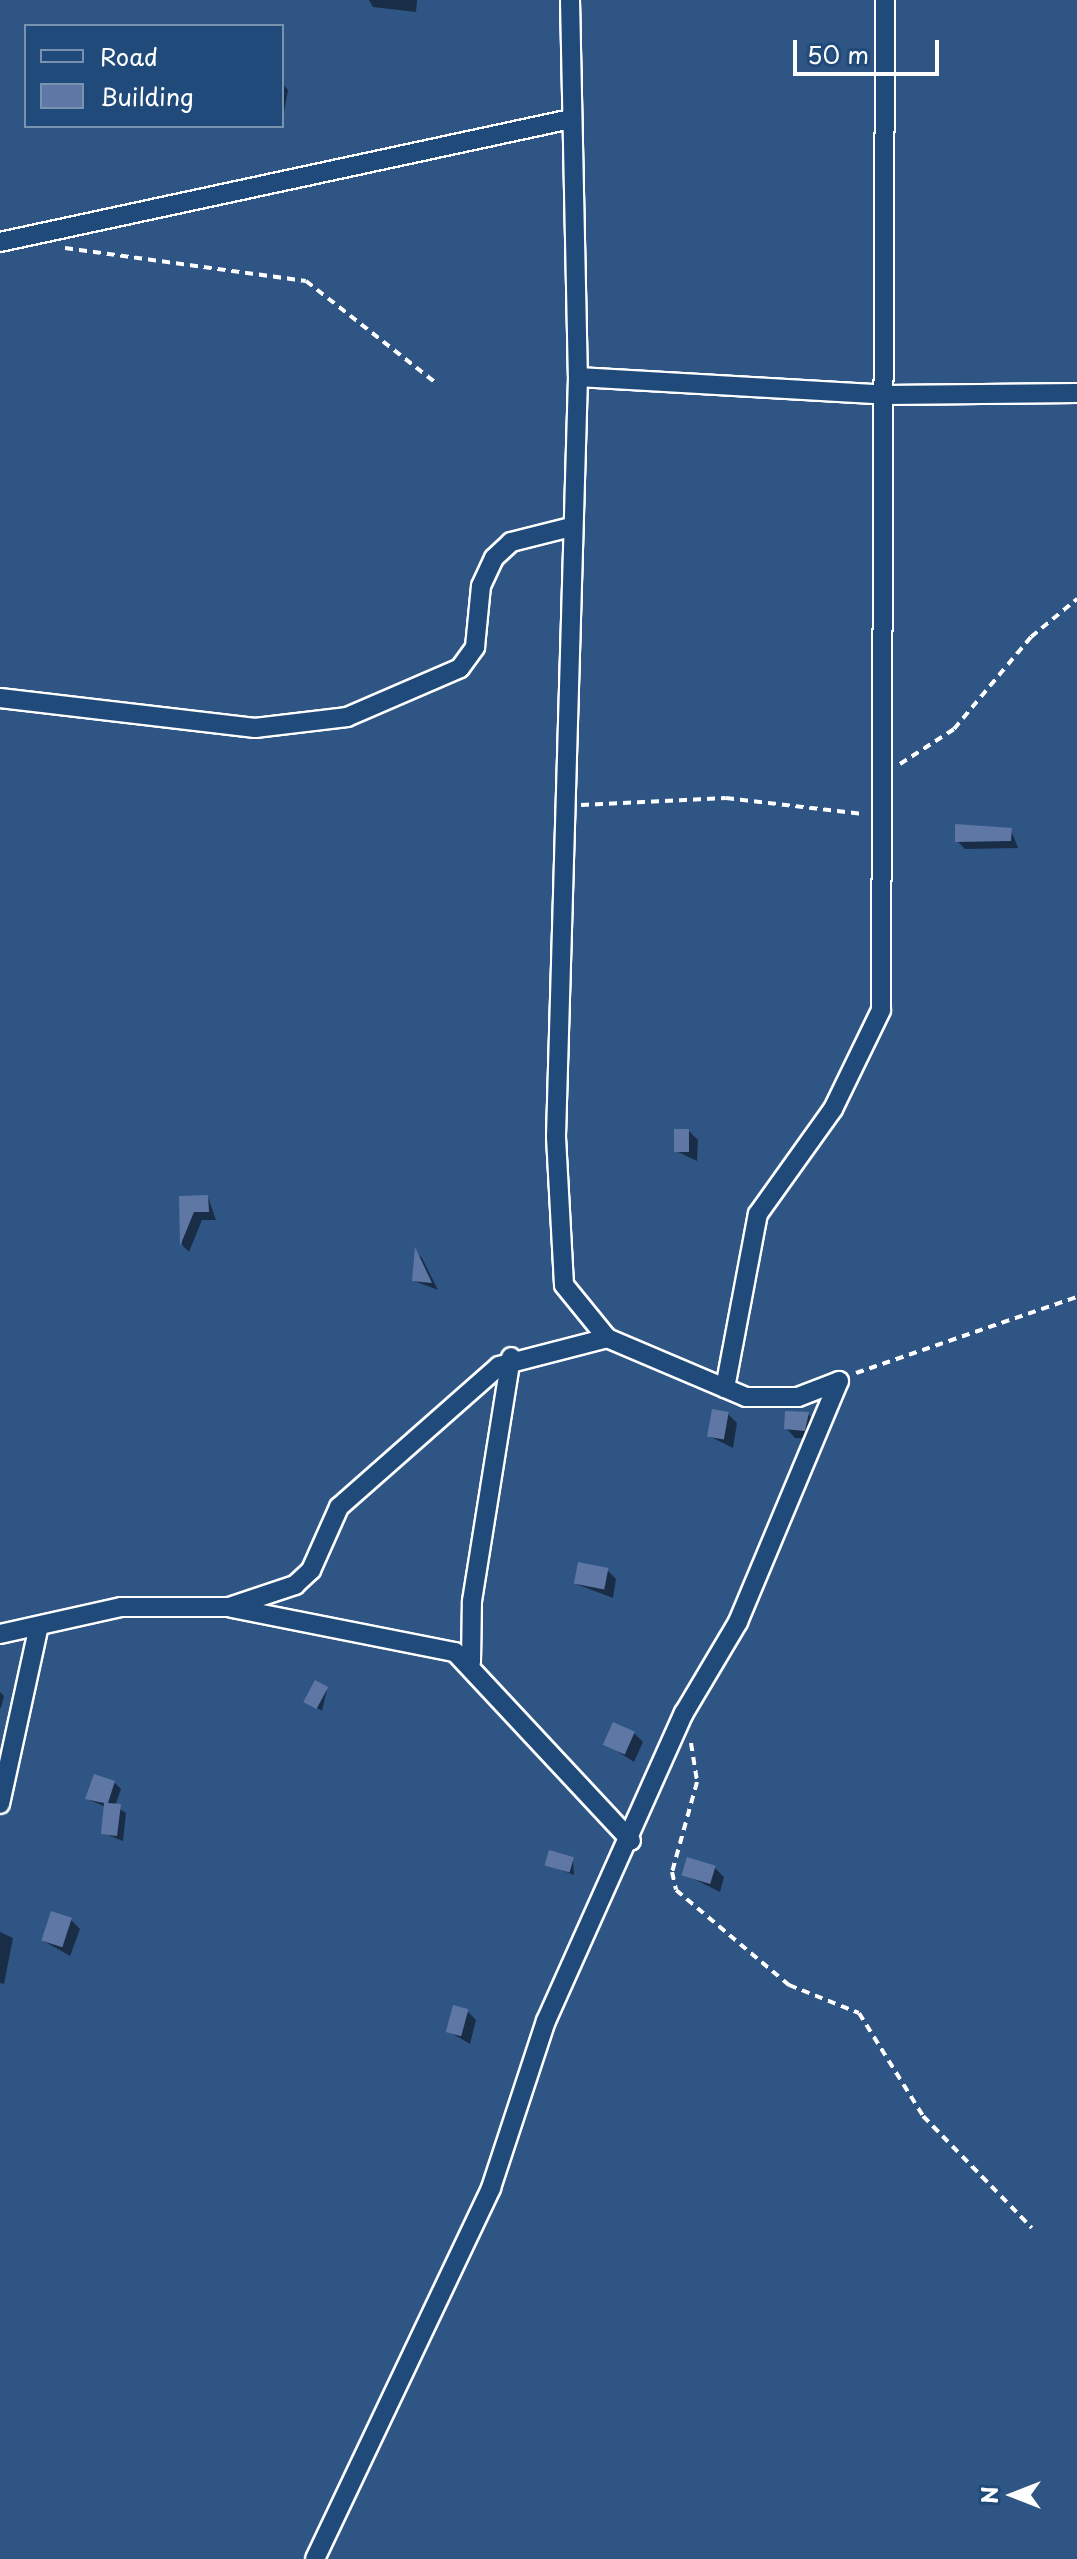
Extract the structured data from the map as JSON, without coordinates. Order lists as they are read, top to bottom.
{
  "legend": ["Road", "Building"],
  "scale_bar": "50 m",
  "north": "left"
}
